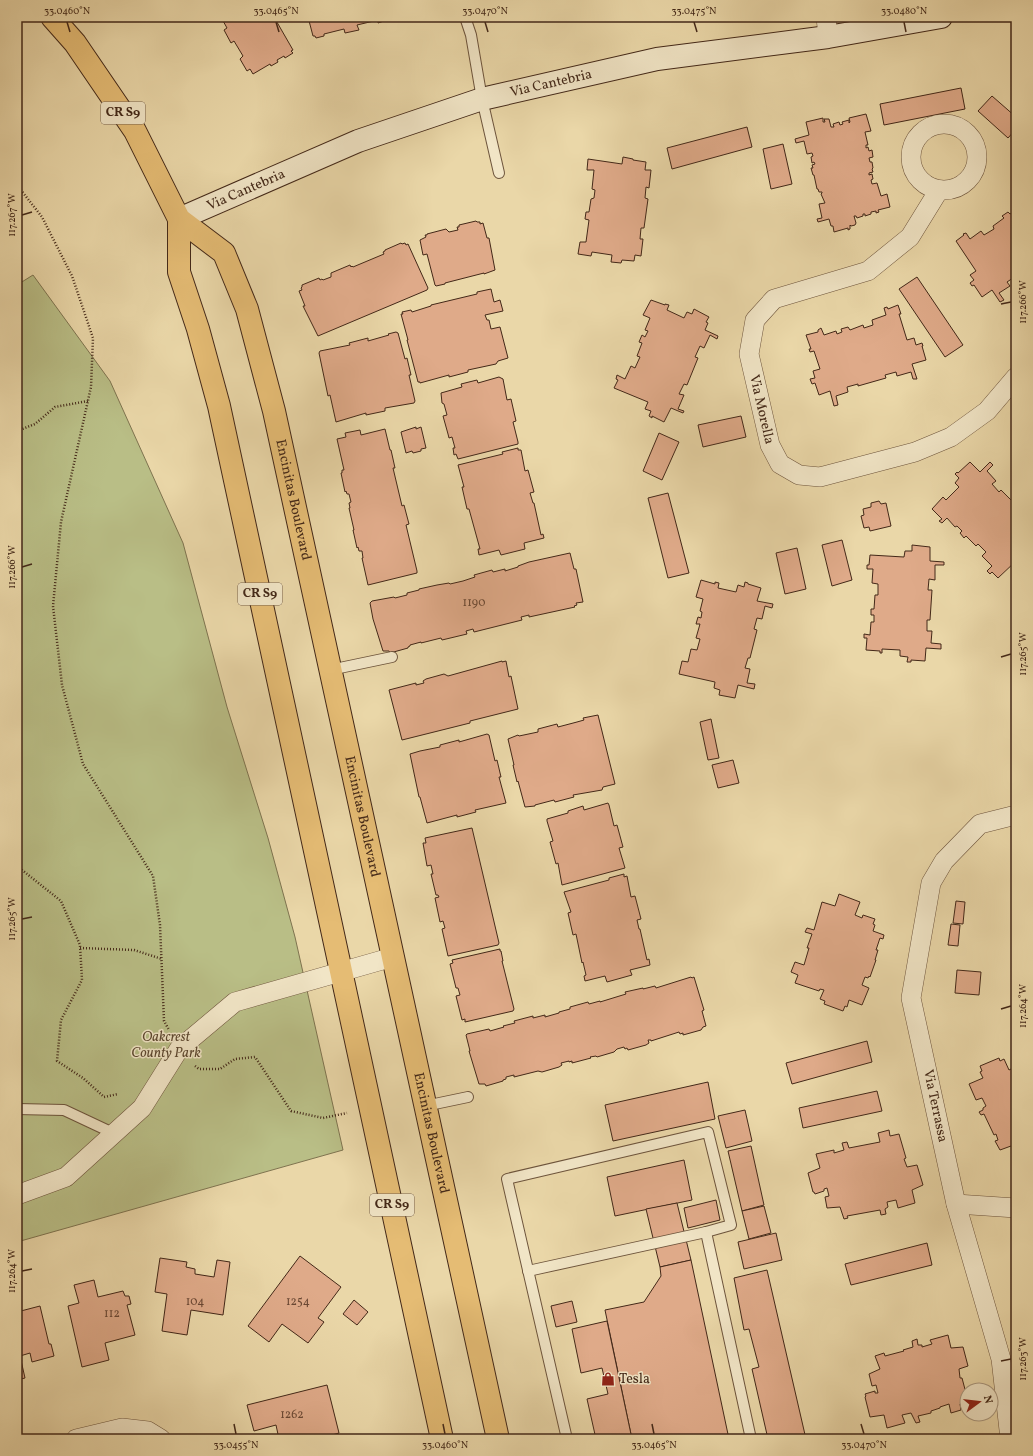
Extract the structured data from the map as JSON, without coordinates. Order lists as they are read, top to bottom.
{
  "streets": {
    "main road": ["Via Cantebria", "CR S9", "Encinitas Boulevard"],
    "street": ["Via Morella", "Via Terrassa"]
  },
  "crossings": [
    ["Via Cantebria", "Encinitas Boulevard"]
  ],
  "parks": ["Oakcrest County Park"],
  "places": {
    "shop": ["Tesla"]
  },
  "house_numbers": [
    "1190",
    "104",
    "1254",
    "112",
    "1262"
  ],
  "north": "right",
  "coordinates": [
    "33.0460°N",
    "33.0465°N",
    "33.0470°N",
    "33.0475°N",
    "33.0480°N",
    "117.267°W",
    "117.266°W",
    "117.265°W",
    "117.264°W",
    "117.263°W",
    "33.0455°N"
  ]
}
